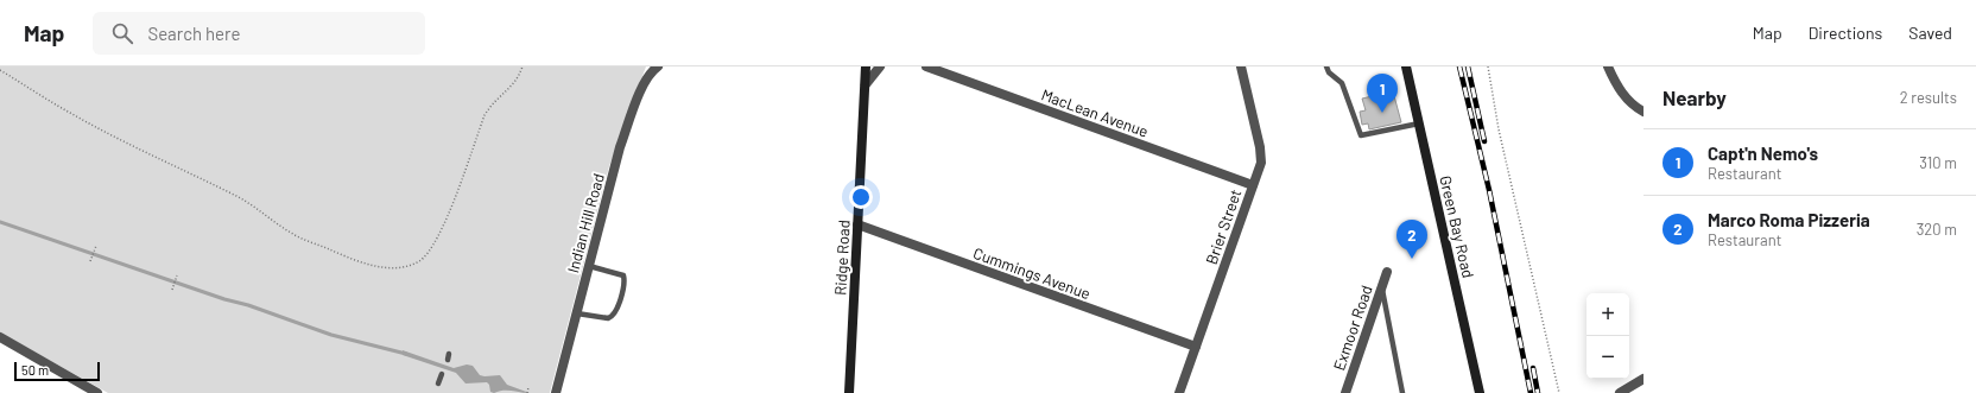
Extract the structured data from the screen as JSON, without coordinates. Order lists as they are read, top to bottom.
{
  "streets": {
    "main road": ["Green Bay Road", "Ridge Road"],
    "street": [
      "MacLean Avenue",
      "Indian Hill Road",
      "Brier Street",
      "Cummings Avenue",
      "Exmoor Road"
    ]
  },
  "crossings": [
    ["MacLean Avenue", "Brier Street"],
    ["Brier Street", "Cummings Avenue"],
    ["Ridge Road", "Cummings Avenue"]
  ],
  "scale_bar": "50 m",
  "page": {
    "header": "Map",
    "search": "Search here",
    "nav": ["Map", "Directions", "Saved"],
    "heading": ["Nearby", "2 results"],
    "pins": ["1", "2"],
    "list": [
      {
        "mark": "1",
        "name": "Capt'n Nemo's",
        "note": "Restaurant",
        "value": "310 m"
      },
      {
        "mark": "2",
        "name": "Marco Roma Pizzeria",
        "note": "Restaurant",
        "value": "320 m"
      }
    ],
    "map_buttons": ["+", "−"],
    "scale": "50 m"
  }
}
